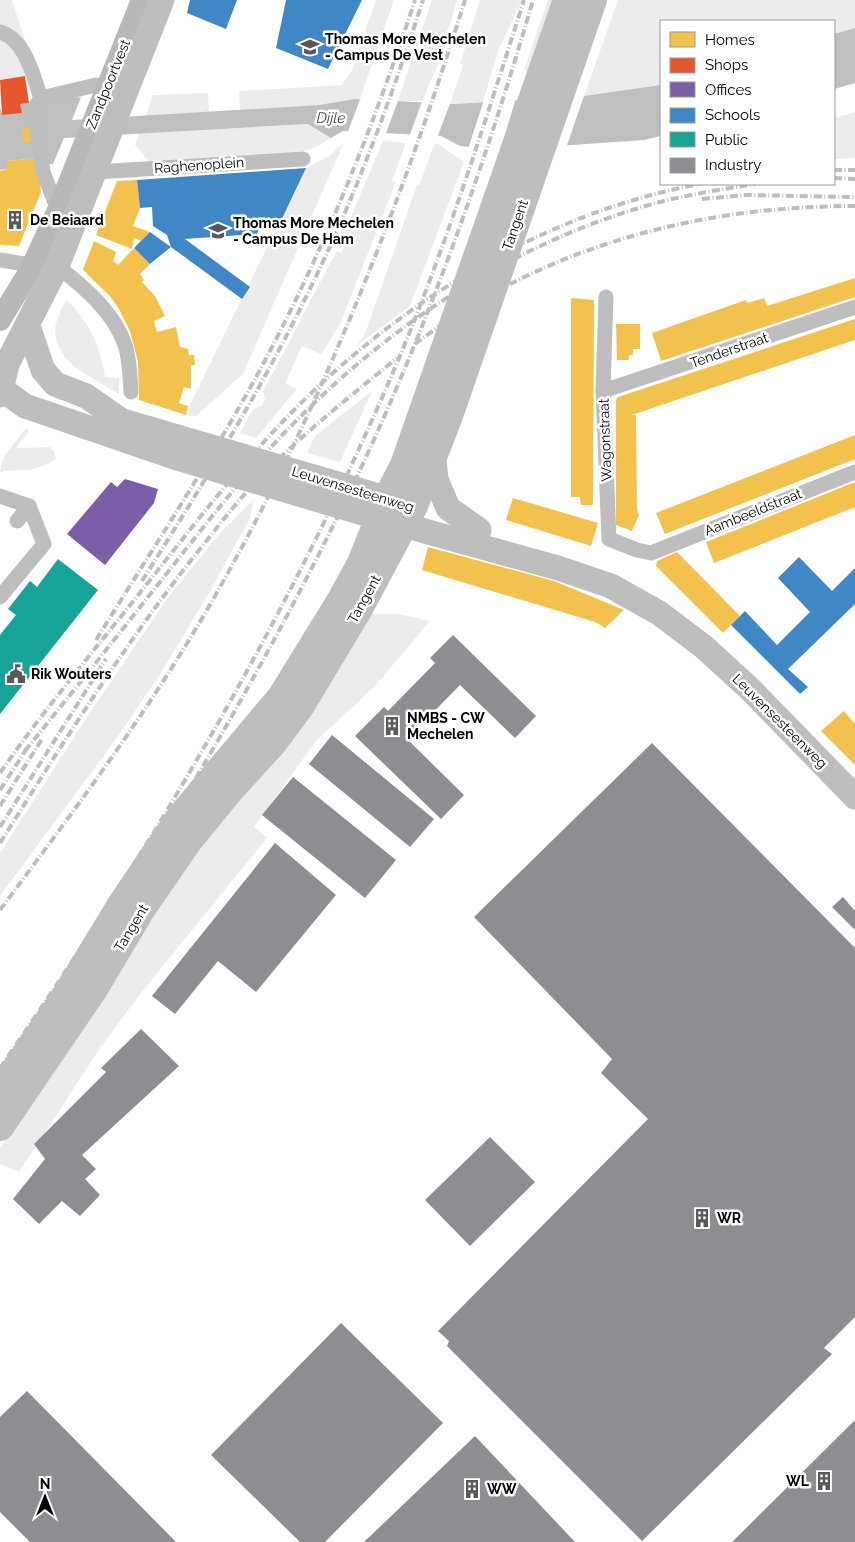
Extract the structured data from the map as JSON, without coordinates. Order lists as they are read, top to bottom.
{
  "streets": {
    "highway": ["Tangent"],
    "main road": ["Zandpoortvest", "Leuvensesteenweg"],
    "street": [
      "Raghenoplein",
      "Tenderstraat",
      "Wagonstraat",
      "Aambeeldstraat"
    ]
  },
  "crossings": [
    ["Zandpoortvest", "Raghenoplein"],
    ["Tangent", "Leuvensesteenweg"],
    ["Tenderstraat", "Wagonstraat"],
    ["Wagonstraat", "Aambeeldstraat"]
  ],
  "water": ["Dijle"],
  "places": {
    "school or university": ["Thomas More Mechelen - Campus De Vest", "Thomas More Mechelen - Campus De Ham"],
    "building": [
      "De Beiaard",
      "NMBS - CW Mechelen",
      "WR",
      "WL",
      "WW"
    ],
    "public building": ["Rik Wouters"]
  },
  "legend": [
    "Homes",
    "Shops",
    "Offices",
    "Schools",
    "Public",
    "Industry"
  ],
  "north": "top"
}
